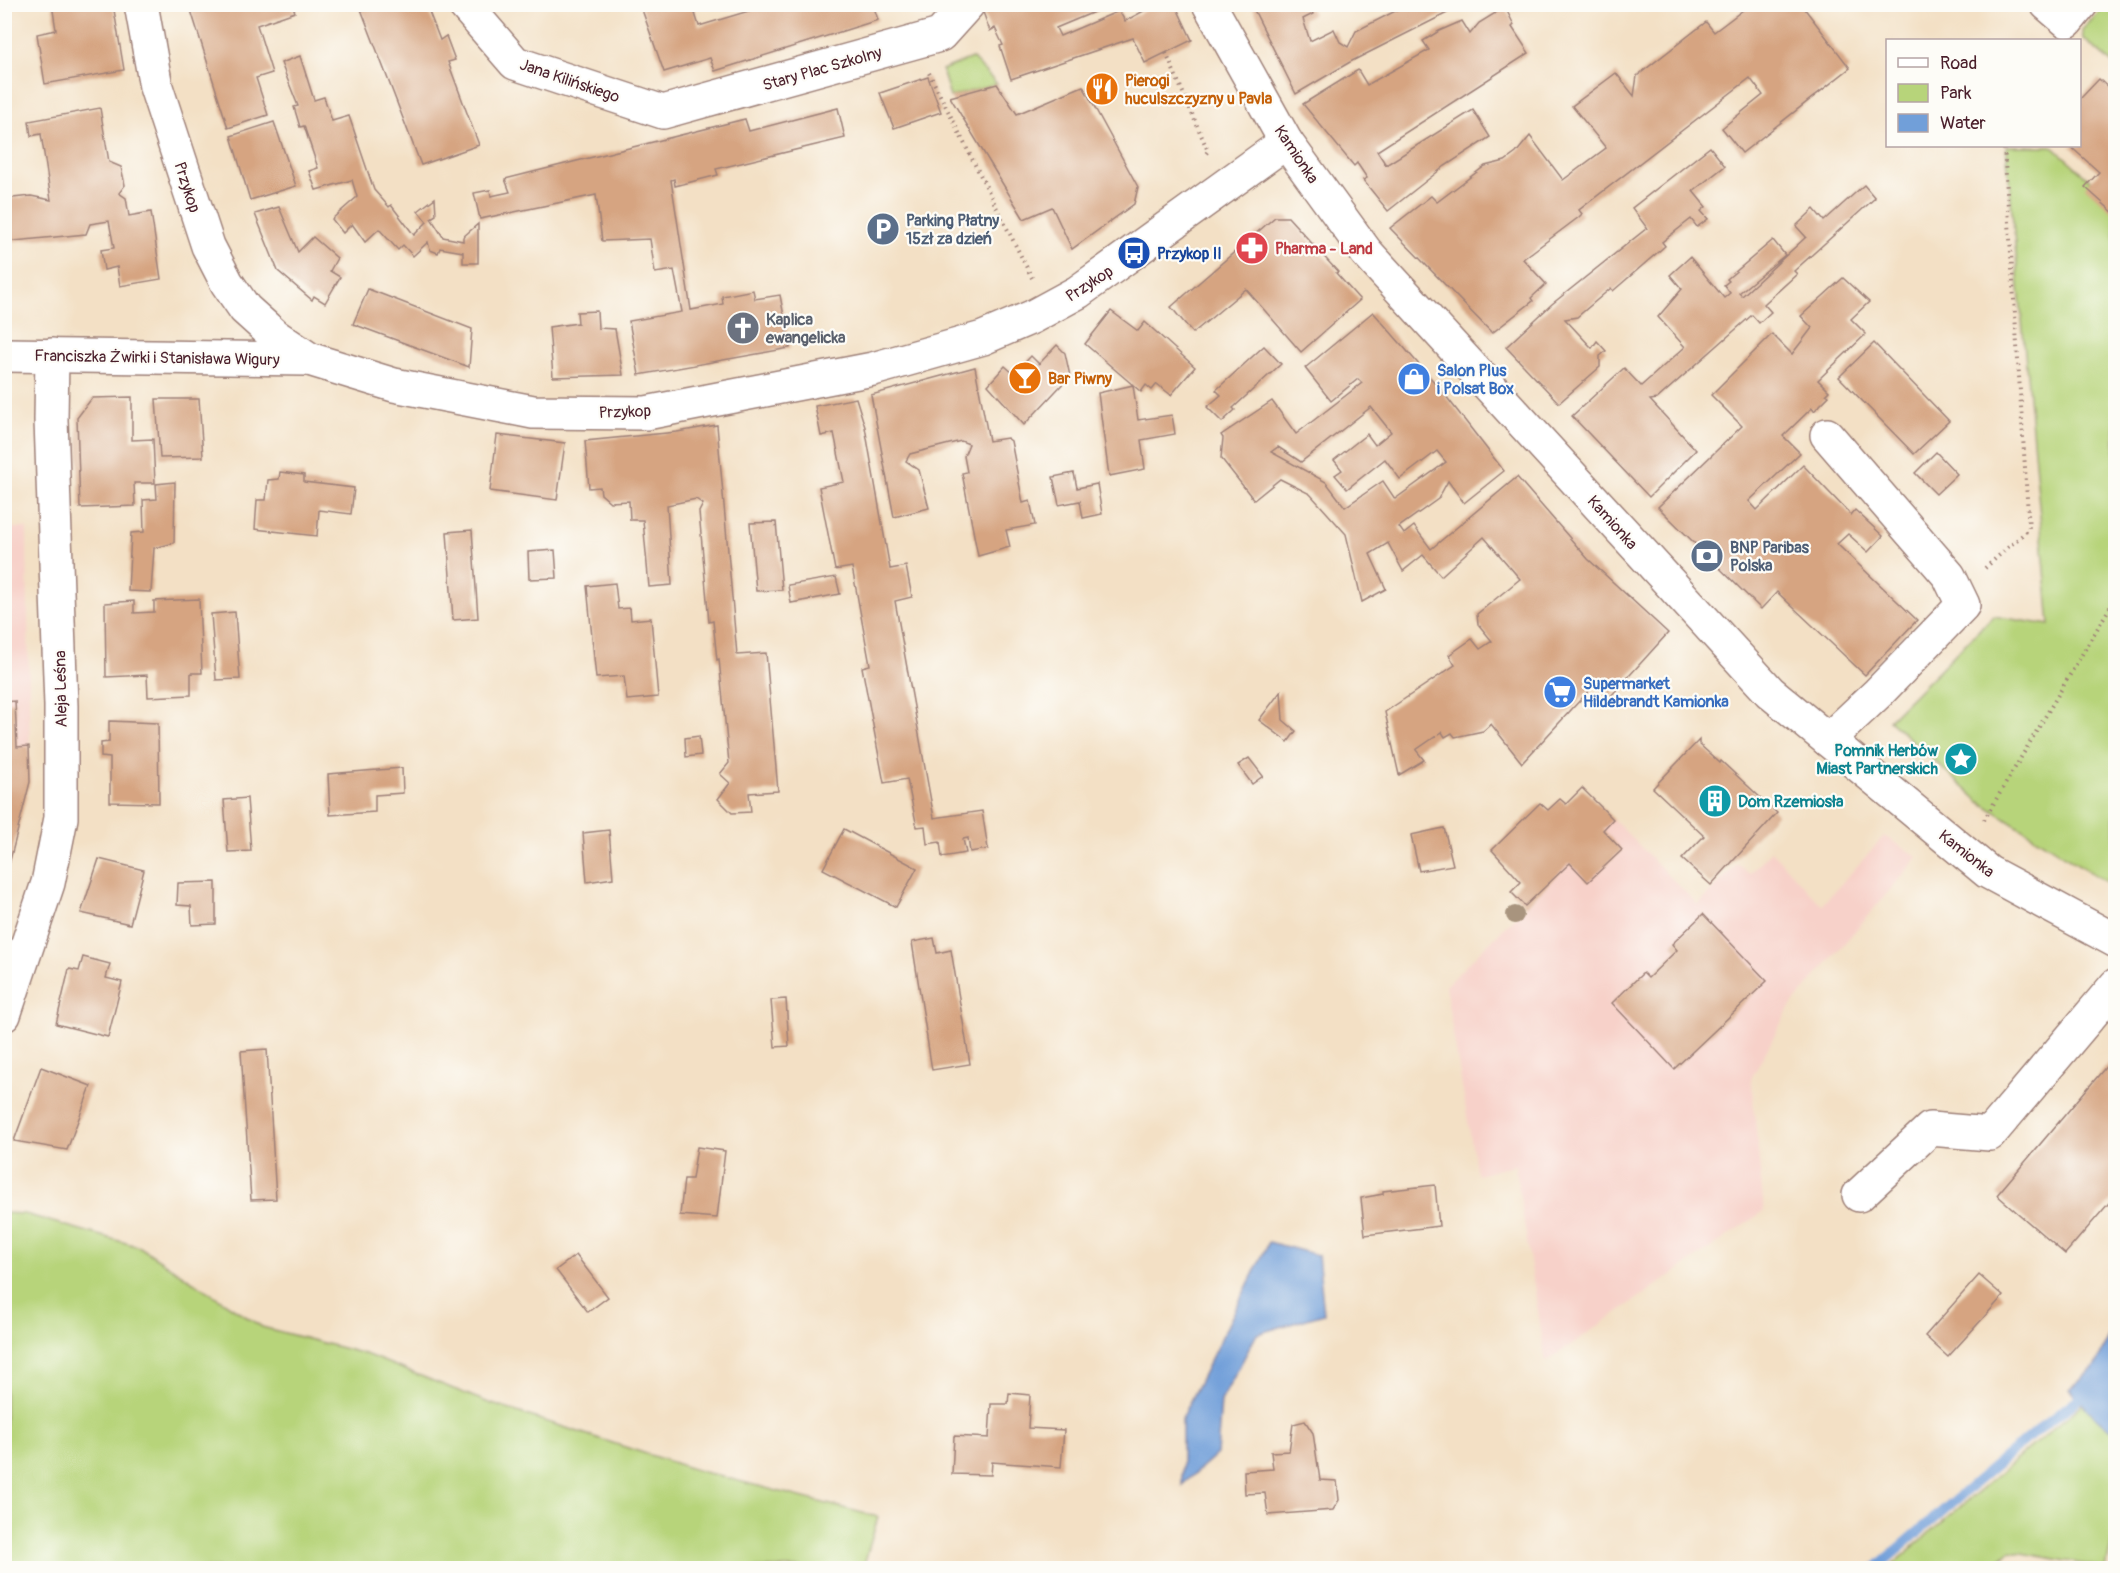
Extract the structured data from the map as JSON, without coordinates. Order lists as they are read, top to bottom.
{
  "streets": {
    "street": [
      "Stary Plac Szkolny",
      "Jana Kilińskiego",
      "Kamionka",
      "Przykop",
      "Franciszka Żwirki i Stanisława Wigury",
      "Aleja Leśna"
    ]
  },
  "crossings": [
    ["Stary Plac Szkolny", "Jana Kilińskiego"],
    ["Kamionka", "Przykop"],
    ["Przykop", "Franciszka Żwirki i Stanisława Wigury"],
    ["Franciszka Żwirki i Stanisława Wigury", "Aleja Leśna"]
  ],
  "places": {
    "restaurant": ["Pierogi huculszczyzny u Pavla"],
    "parking": ["Parking Płatny 15zł za dzień"],
    "pharmacy": ["Pharma - Land"],
    "bus stop": ["Przykop II"],
    "church": ["Kaplica ewangelicka"],
    "bar": ["Bar Piwny"],
    "shop": ["Salon Plus i Polsat Box"],
    "bank": ["BNP Paribas Polska"],
    "supermarket": ["Supermarket Hildebrandt Kamionka"],
    "place": ["Pomnik Herbów Miast Partnerskich"],
    "building": ["Dom Rzemiosła"]
  },
  "legend": ["Road", "Park", "Water"]
}
